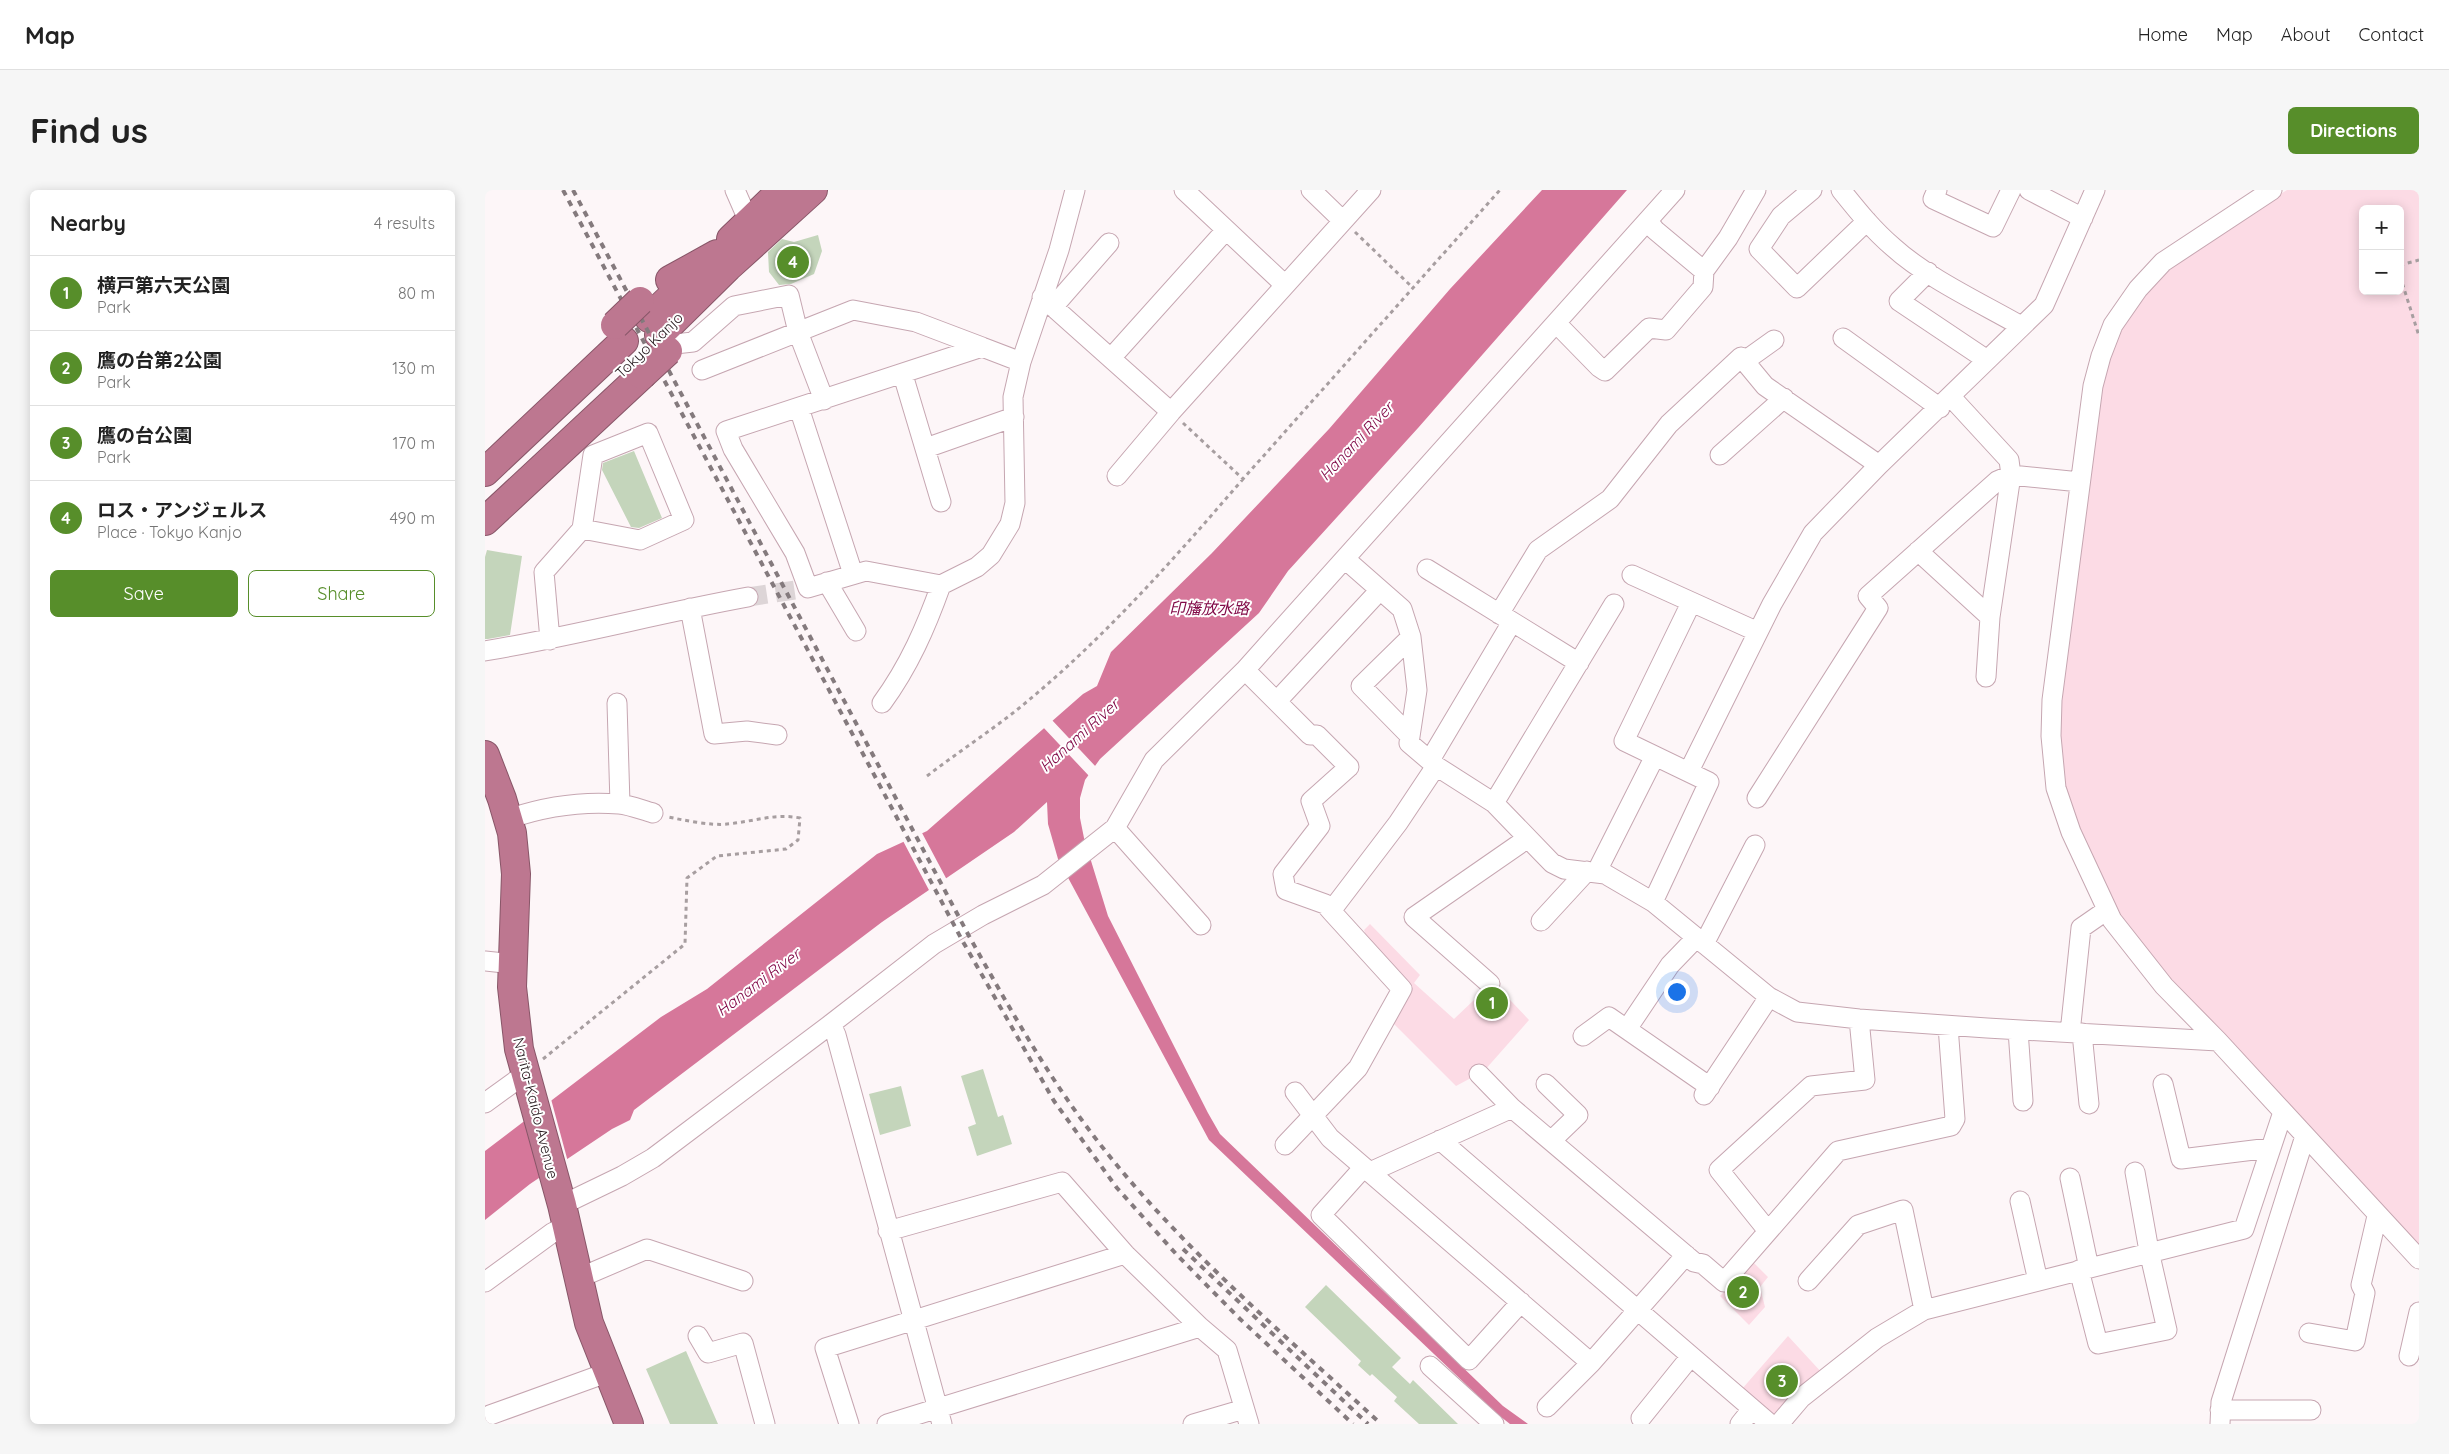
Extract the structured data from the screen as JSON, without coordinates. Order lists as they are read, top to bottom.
{
  "streets": {
    "highway": ["Tokyo Kanjo", "Narita-Kaido Avenue"]
  },
  "water": ["Hanami River", "印旛放水路"],
  "page": {
    "header": "Map",
    "nav": [
      "Home",
      "Map",
      "About",
      "Contact"
    ],
    "buttons": [
      "Directions",
      ["Save", "Share"]
    ],
    "title": "Find us",
    "heading": ["Nearby", "4 results"],
    "map_buttons": ["+", "−"],
    "pins": [
      "4",
      "1",
      "2",
      "3"
    ],
    "list": [
      {
        "mark": "1",
        "name": "横戸第六天公園",
        "note": "Park",
        "value": "80 m"
      },
      {
        "mark": "2",
        "name": "鷹の台第2公園",
        "note": "Park",
        "value": "130 m"
      },
      {
        "mark": "3",
        "name": "鷹の台公園",
        "note": "Park",
        "value": "170 m"
      },
      {
        "mark": "4",
        "name": "ロス・アンジェルス",
        "note": "Place · Tokyo Kanjo",
        "value": "490 m"
      }
    ]
  }
}
